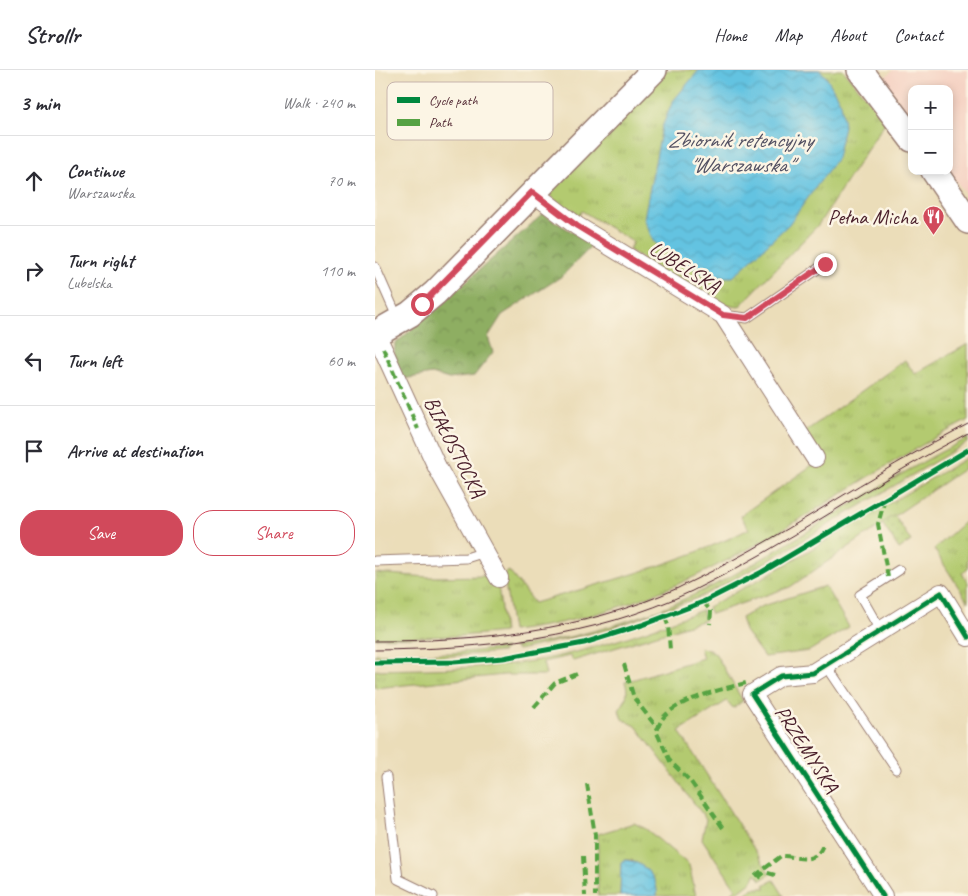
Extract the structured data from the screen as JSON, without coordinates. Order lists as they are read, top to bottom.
{
  "streets": {
    "street": ["LUBELSKA", "BIAŁOSTOCKA", "PRZEMYSKA"]
  },
  "water": ["Zbiornik retencyjny \"Warszawska\""],
  "places": {
    "restaurant": ["Pełna Micha"]
  },
  "legend": ["Cycle path", "Path"],
  "page": {
    "header": "Strollr",
    "nav": [
      "Home",
      "Map",
      "About",
      "Contact"
    ],
    "heading": ["3 min", "Walk · 240 m"],
    "map_buttons": ["+", "−"],
    "list": [
      ["Continue", "Warszawska", "70 m"],
      ["Turn right", "Lubelska", "110 m"],
      ["Turn left", "60 m"],
      "Arrive at destination"
    ],
    "buttons": ["Save", "Share"]
  }
}
